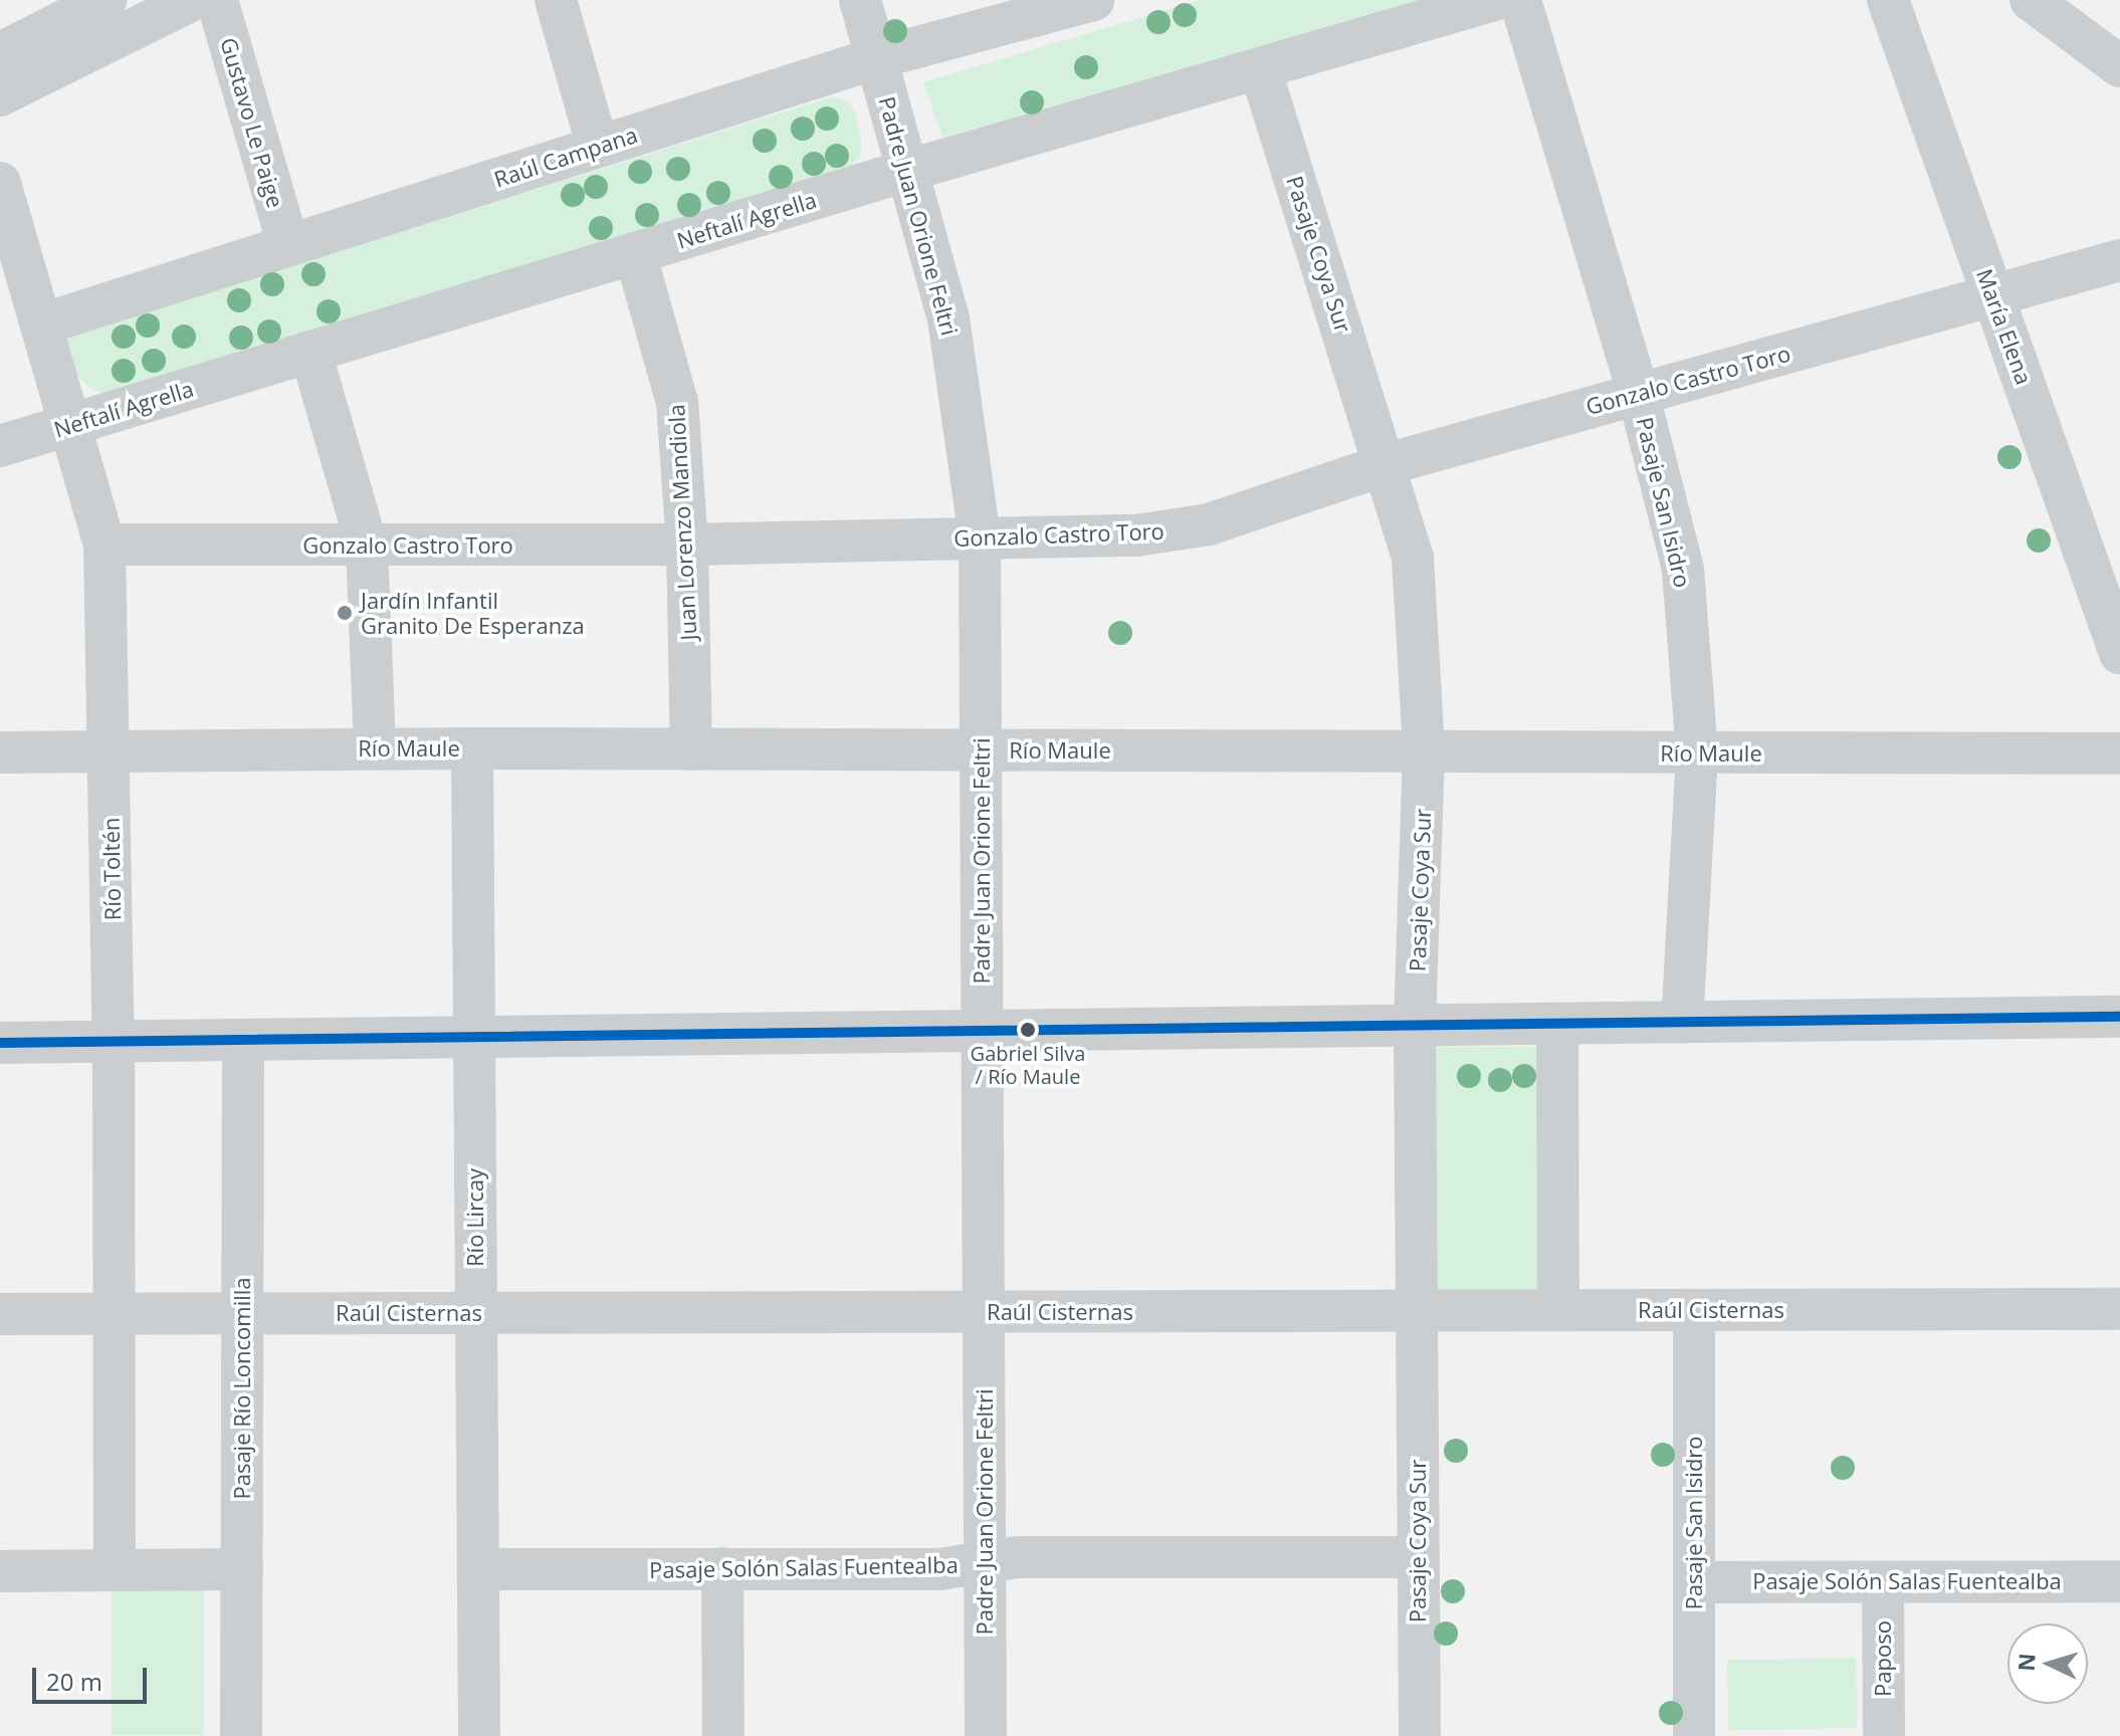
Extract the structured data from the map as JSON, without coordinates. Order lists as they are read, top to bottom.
{
  "streets": {
    "street": [
      "Gustavo Le Paige",
      "Raúl Campana",
      "Padre Juan Orione Feltri",
      "Neftalí Agrella",
      "Pasaje Coya Sur",
      "María Elena",
      "Gonzalo Castro Toro",
      "Pasaje San Isidro",
      "Juan Lorenzo Mandiola",
      "Río Maule",
      "Río Toltén",
      "Río Lircay",
      "Raúl Cisternas",
      "Pasaje Río Loncomilla",
      "Pasaje Solón Salas Fuentealba",
      "Paposo"
    ]
  },
  "crossings": [
    ["Gustavo Le Paige", "Raúl Campana"],
    ["Raúl Campana", "Padre Juan Orione Feltri"],
    ["Raúl Campana", "Río Toltén"],
    ["Padre Juan Orione Feltri", "Neftalí Agrella"],
    ["Padre Juan Orione Feltri", "Gonzalo Castro Toro"],
    ["Padre Juan Orione Feltri", "Río Maule"],
    ["Padre Juan Orione Feltri", "Raúl Cisternas"],
    ["Padre Juan Orione Feltri", "Pasaje Solón Salas Fuentealba"],
    ["Neftalí Agrella", "Pasaje Coya Sur"],
    ["Neftalí Agrella", "Juan Lorenzo Mandiola"],
    ["Neftalí Agrella", "Río Toltén"],
    ["Pasaje Coya Sur", "Gonzalo Castro Toro"],
    ["Pasaje Coya Sur", "Río Maule"],
    ["Pasaje Coya Sur", "Raúl Cisternas"],
    ["Pasaje Coya Sur", "Pasaje Solón Salas Fuentealba"],
    ["María Elena", "Gonzalo Castro Toro"],
    ["Gonzalo Castro Toro", "Pasaje San Isidro"],
    ["Gonzalo Castro Toro", "Juan Lorenzo Mandiola"],
    ["Gonzalo Castro Toro", "Río Toltén"],
    ["Pasaje San Isidro", "Río Maule"],
    ["Pasaje San Isidro", "Raúl Cisternas"],
    ["Pasaje San Isidro", "Pasaje Solón Salas Fuentealba"],
    ["Juan Lorenzo Mandiola", "Río Maule"],
    ["Río Maule", "Río Toltén"],
    ["Río Maule", "Río Lircay"],
    ["Río Toltén", "Raúl Cisternas"],
    ["Río Lircay", "Raúl Cisternas"],
    ["Río Lircay", "Pasaje Solón Salas Fuentealba"],
    ["Raúl Cisternas", "Pasaje Río Loncomilla"],
    ["Pasaje Solón Salas Fuentealba", "Paposo"]
  ],
  "places": ["Jardín Infantil Granito De Esperanza", "Gabriel Silva / Río Maule"],
  "scale_bar": "20 m",
  "north": "left"
}
